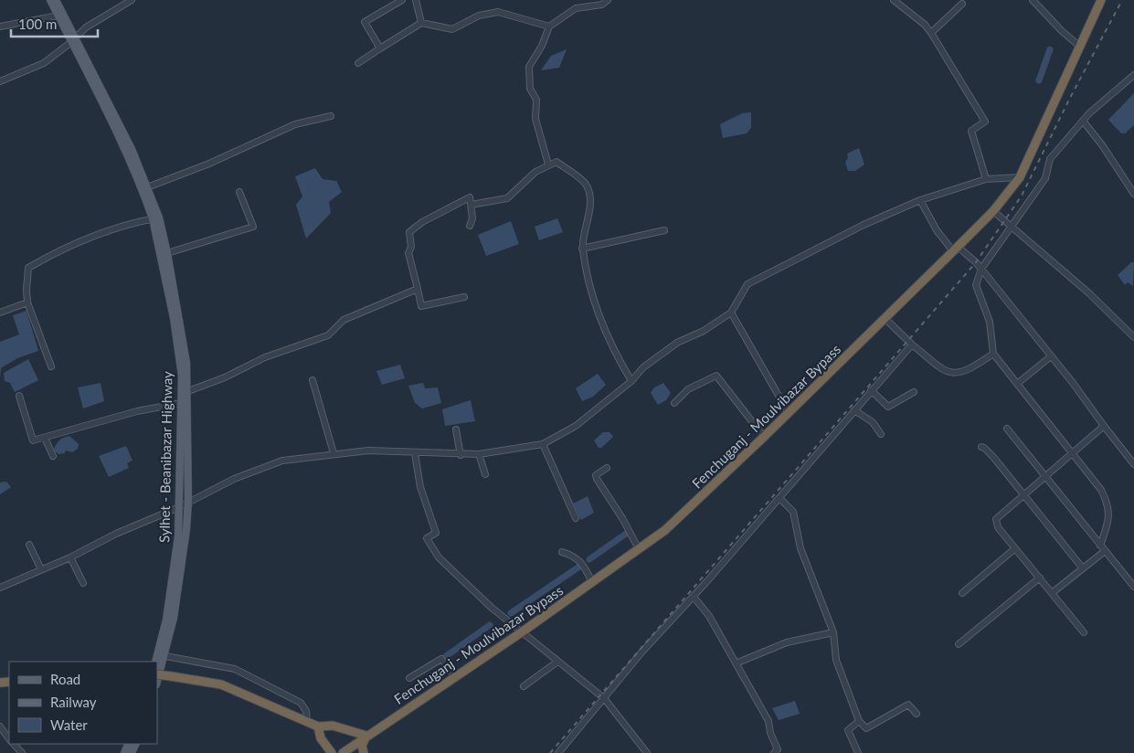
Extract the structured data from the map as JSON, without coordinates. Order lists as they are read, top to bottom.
{
  "streets": {
    "highway": ["Fenchuganj - Moulvibazar Bypass"],
    "main road": ["Sylhet - Beanibazar Highway"]
  },
  "legend": ["Road", "Railway", "Water"],
  "scale_bar": "100 m"
}
